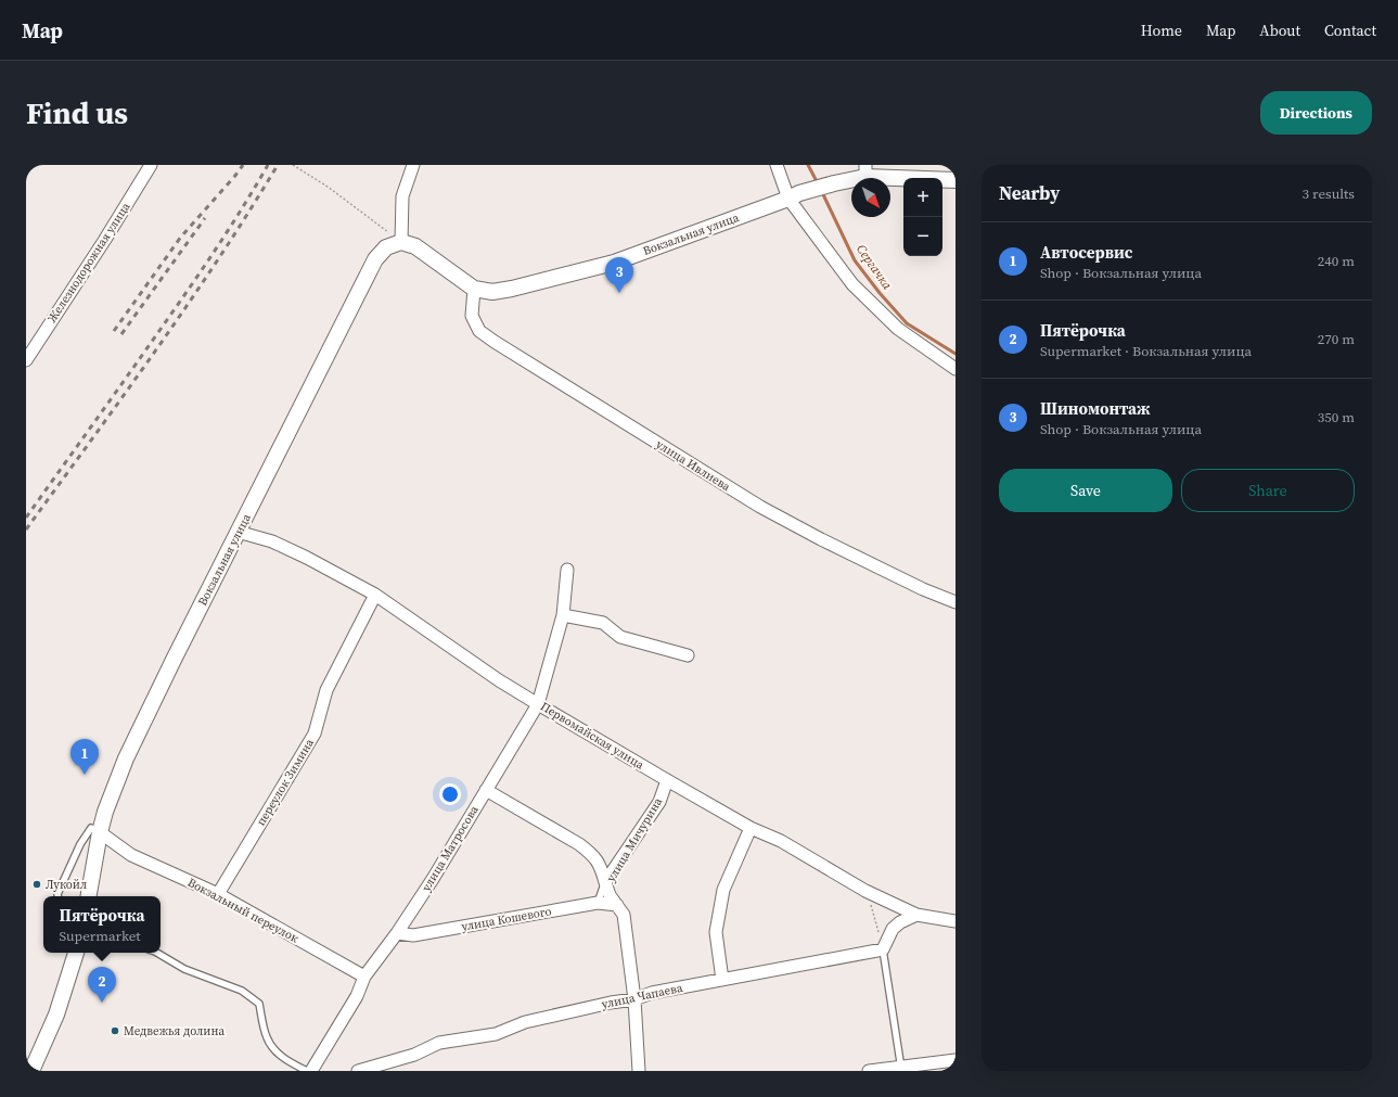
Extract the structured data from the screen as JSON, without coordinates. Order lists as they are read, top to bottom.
{
  "streets": {
    "street": [
      "Вокзальная улица",
      "Железнодорожная улица",
      "улица Ивлиева",
      "Первомайская улица",
      "переулок Зимина",
      "улица Мичурина",
      "улица Матросова",
      "Вокзальный переулок",
      "улица Кошевого",
      "улица Чапаева"
    ]
  },
  "crossings": [
    ["Вокзальная улица", "улица Ивлиева"],
    ["Вокзальная улица", "Первомайская улица"],
    ["Вокзальная улица", "Вокзальный переулок"],
    ["Первомайская улица", "переулок Зимина"],
    ["Первомайская улица", "улица Мичурина"],
    ["Первомайская улица", "улица Матросова"],
    ["переулок Зимина", "Вокзальный переулок"],
    ["улица Мичурина", "улица Кошевого"],
    ["улица Мичурина", "улица Чапаева"],
    ["улица Матросова", "Вокзальный переулок"],
    ["улица Матросова", "улица Кошевого"]
  ],
  "water": ["Сергачка"],
  "places": ["Лукойл", "Медвежья долина"],
  "north": "bottom right",
  "page": {
    "header": "Map",
    "nav": [
      "Home",
      "Map",
      "About",
      "Contact"
    ],
    "buttons": [
      "Directions",
      ["Save", "Share"]
    ],
    "title": "Find us",
    "heading": ["Nearby", "3 results"],
    "map_buttons": ["+", "−"],
    "list": [
      {
        "mark": "1",
        "name": "Автосервис",
        "note": "Shop · Вокзальная улица",
        "value": "240 m"
      },
      {
        "mark": "2",
        "name": "Пятёрочка",
        "note": "Supermarket · Вокзальная улица",
        "value": "270 m"
      },
      {
        "mark": "3",
        "name": "Шиномонтаж",
        "note": "Shop · Вокзальная улица",
        "value": "350 m"
      }
    ],
    "pins": ["3", "1", "2"],
    "popup": ["Пятёрочка", "Supermarket"]
  }
}
